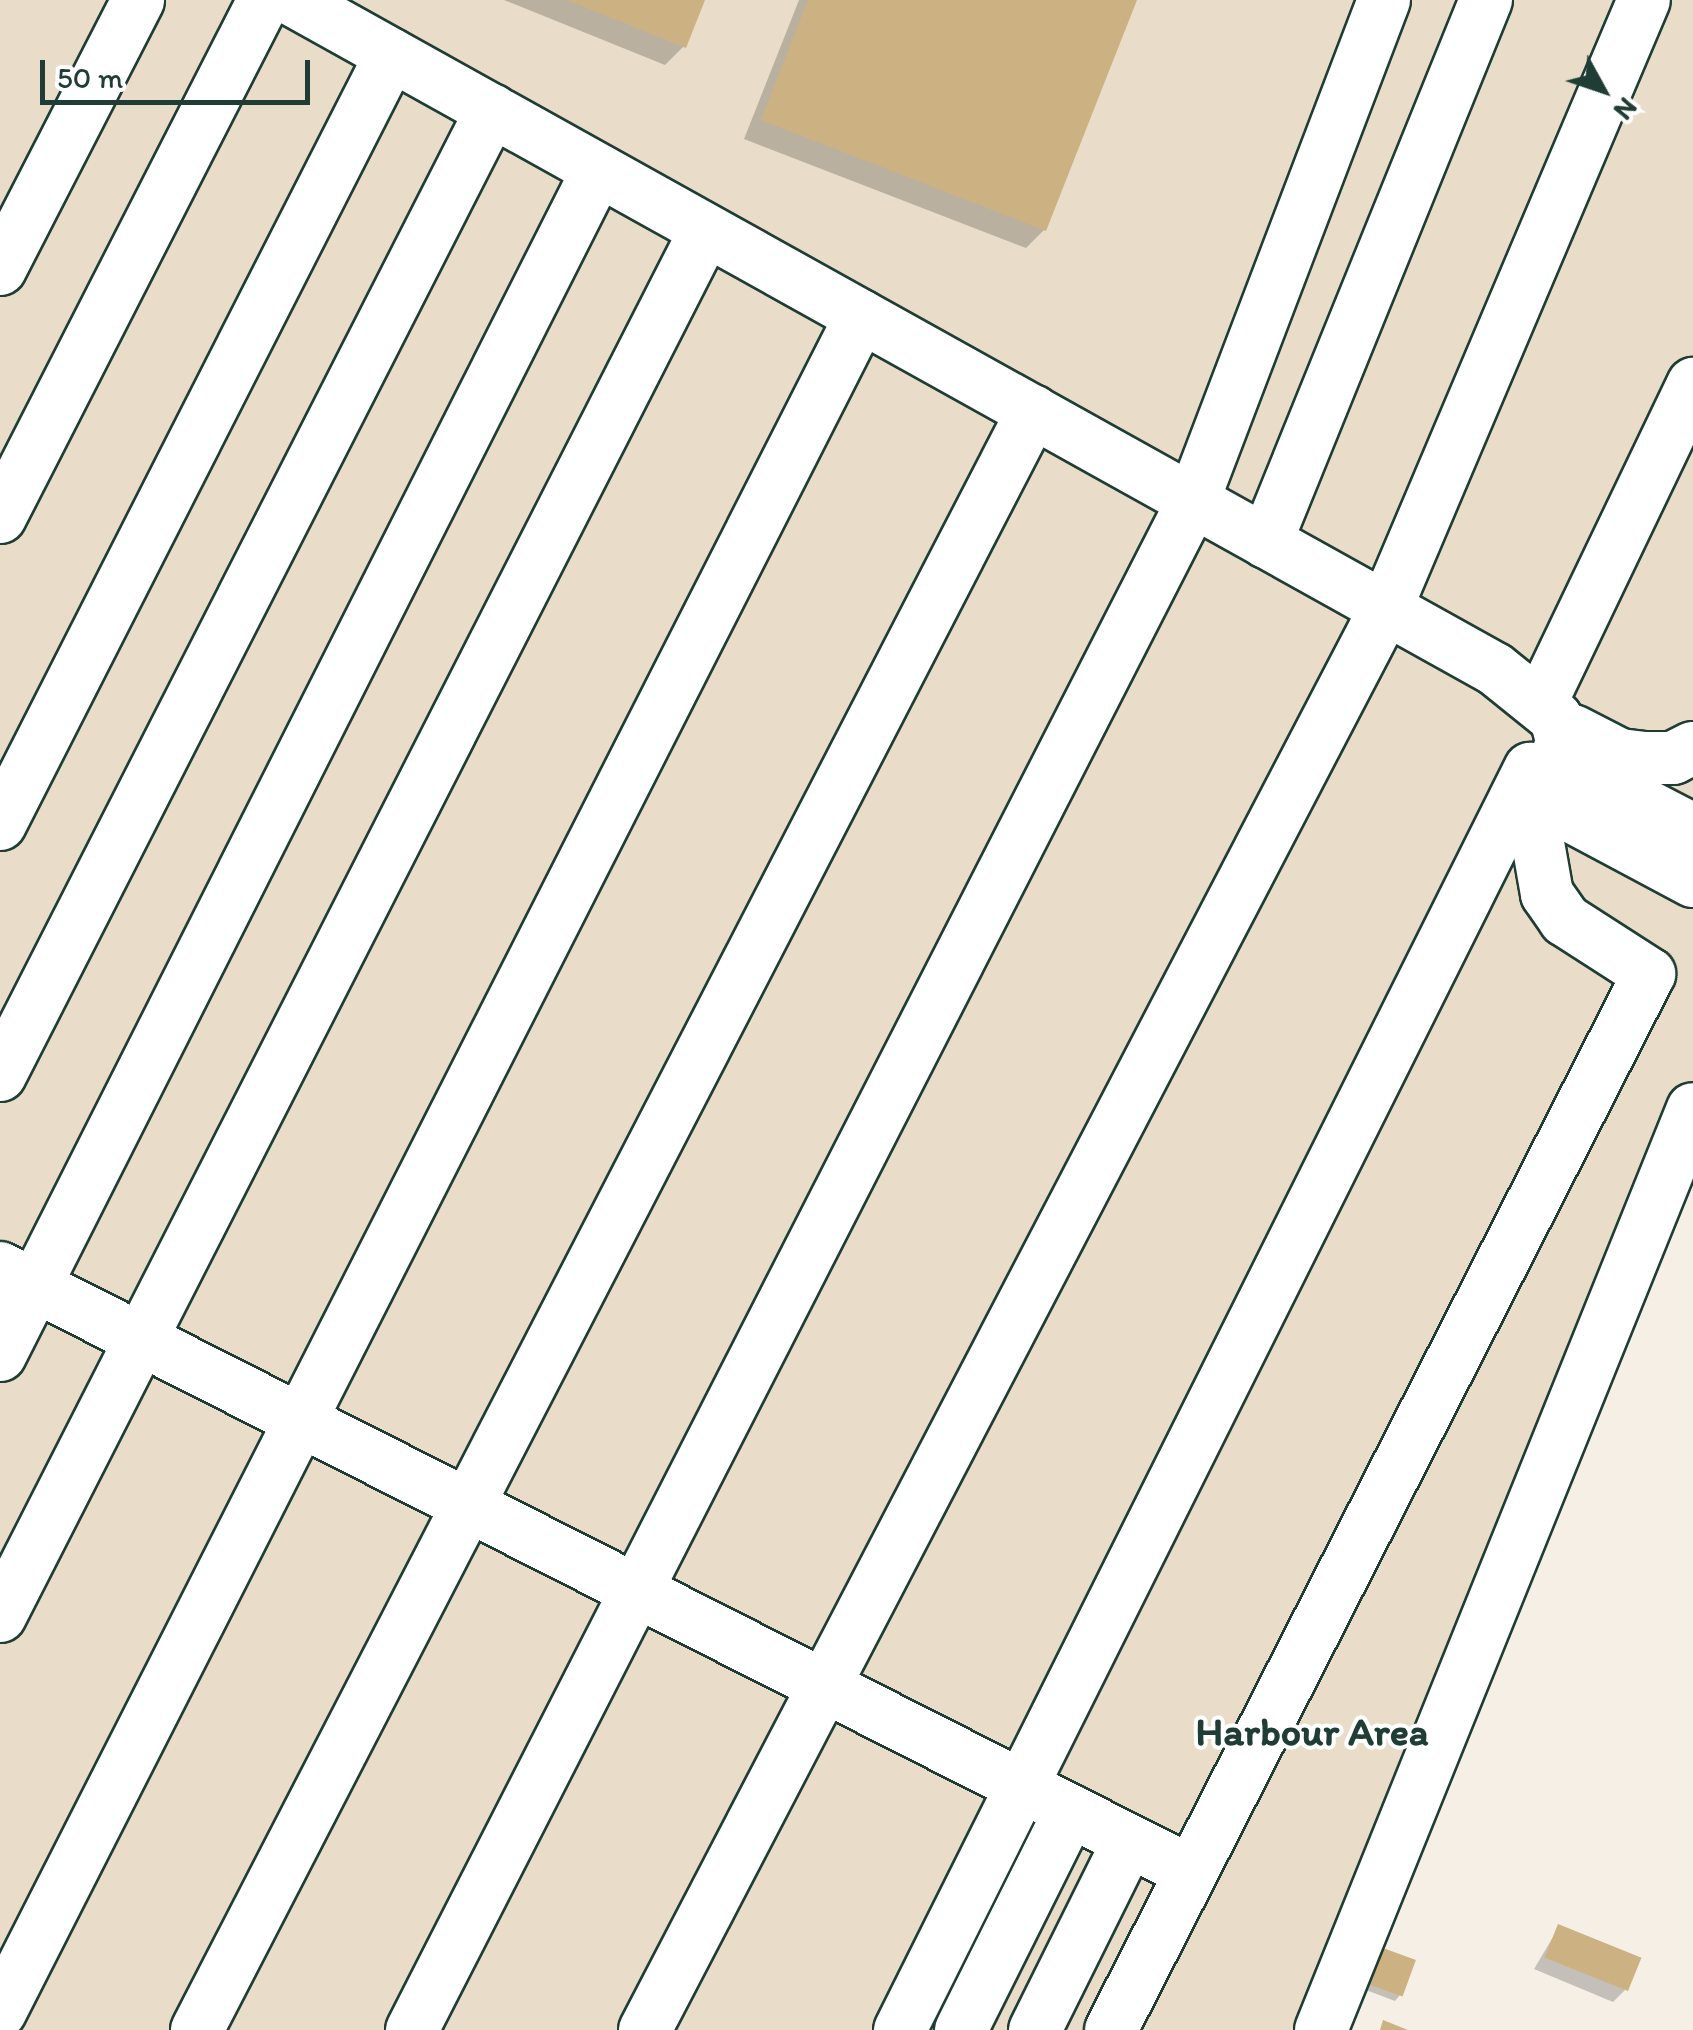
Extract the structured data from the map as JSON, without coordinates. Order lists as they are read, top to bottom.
{
  "districts": ["Harbour Area"],
  "scale_bar": "50 m",
  "north": "bottom right"
}
